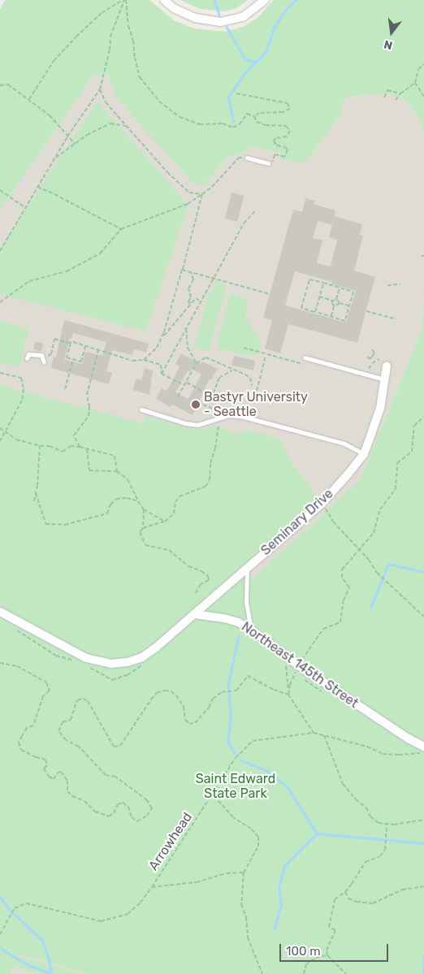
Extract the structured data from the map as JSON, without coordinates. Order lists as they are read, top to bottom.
{
  "streets": {
    "street": ["Seminary Drive", "Northeast 145th Street"],
    "path": ["Arrowhead"]
  },
  "crossings": [
    ["Seminary Drive", "Northeast 145th Street"]
  ],
  "parks": ["Saint Edward State Park"],
  "places": ["Bastyr University - Seattle"],
  "scale_bar": "100 m",
  "north": "bottom"
}
